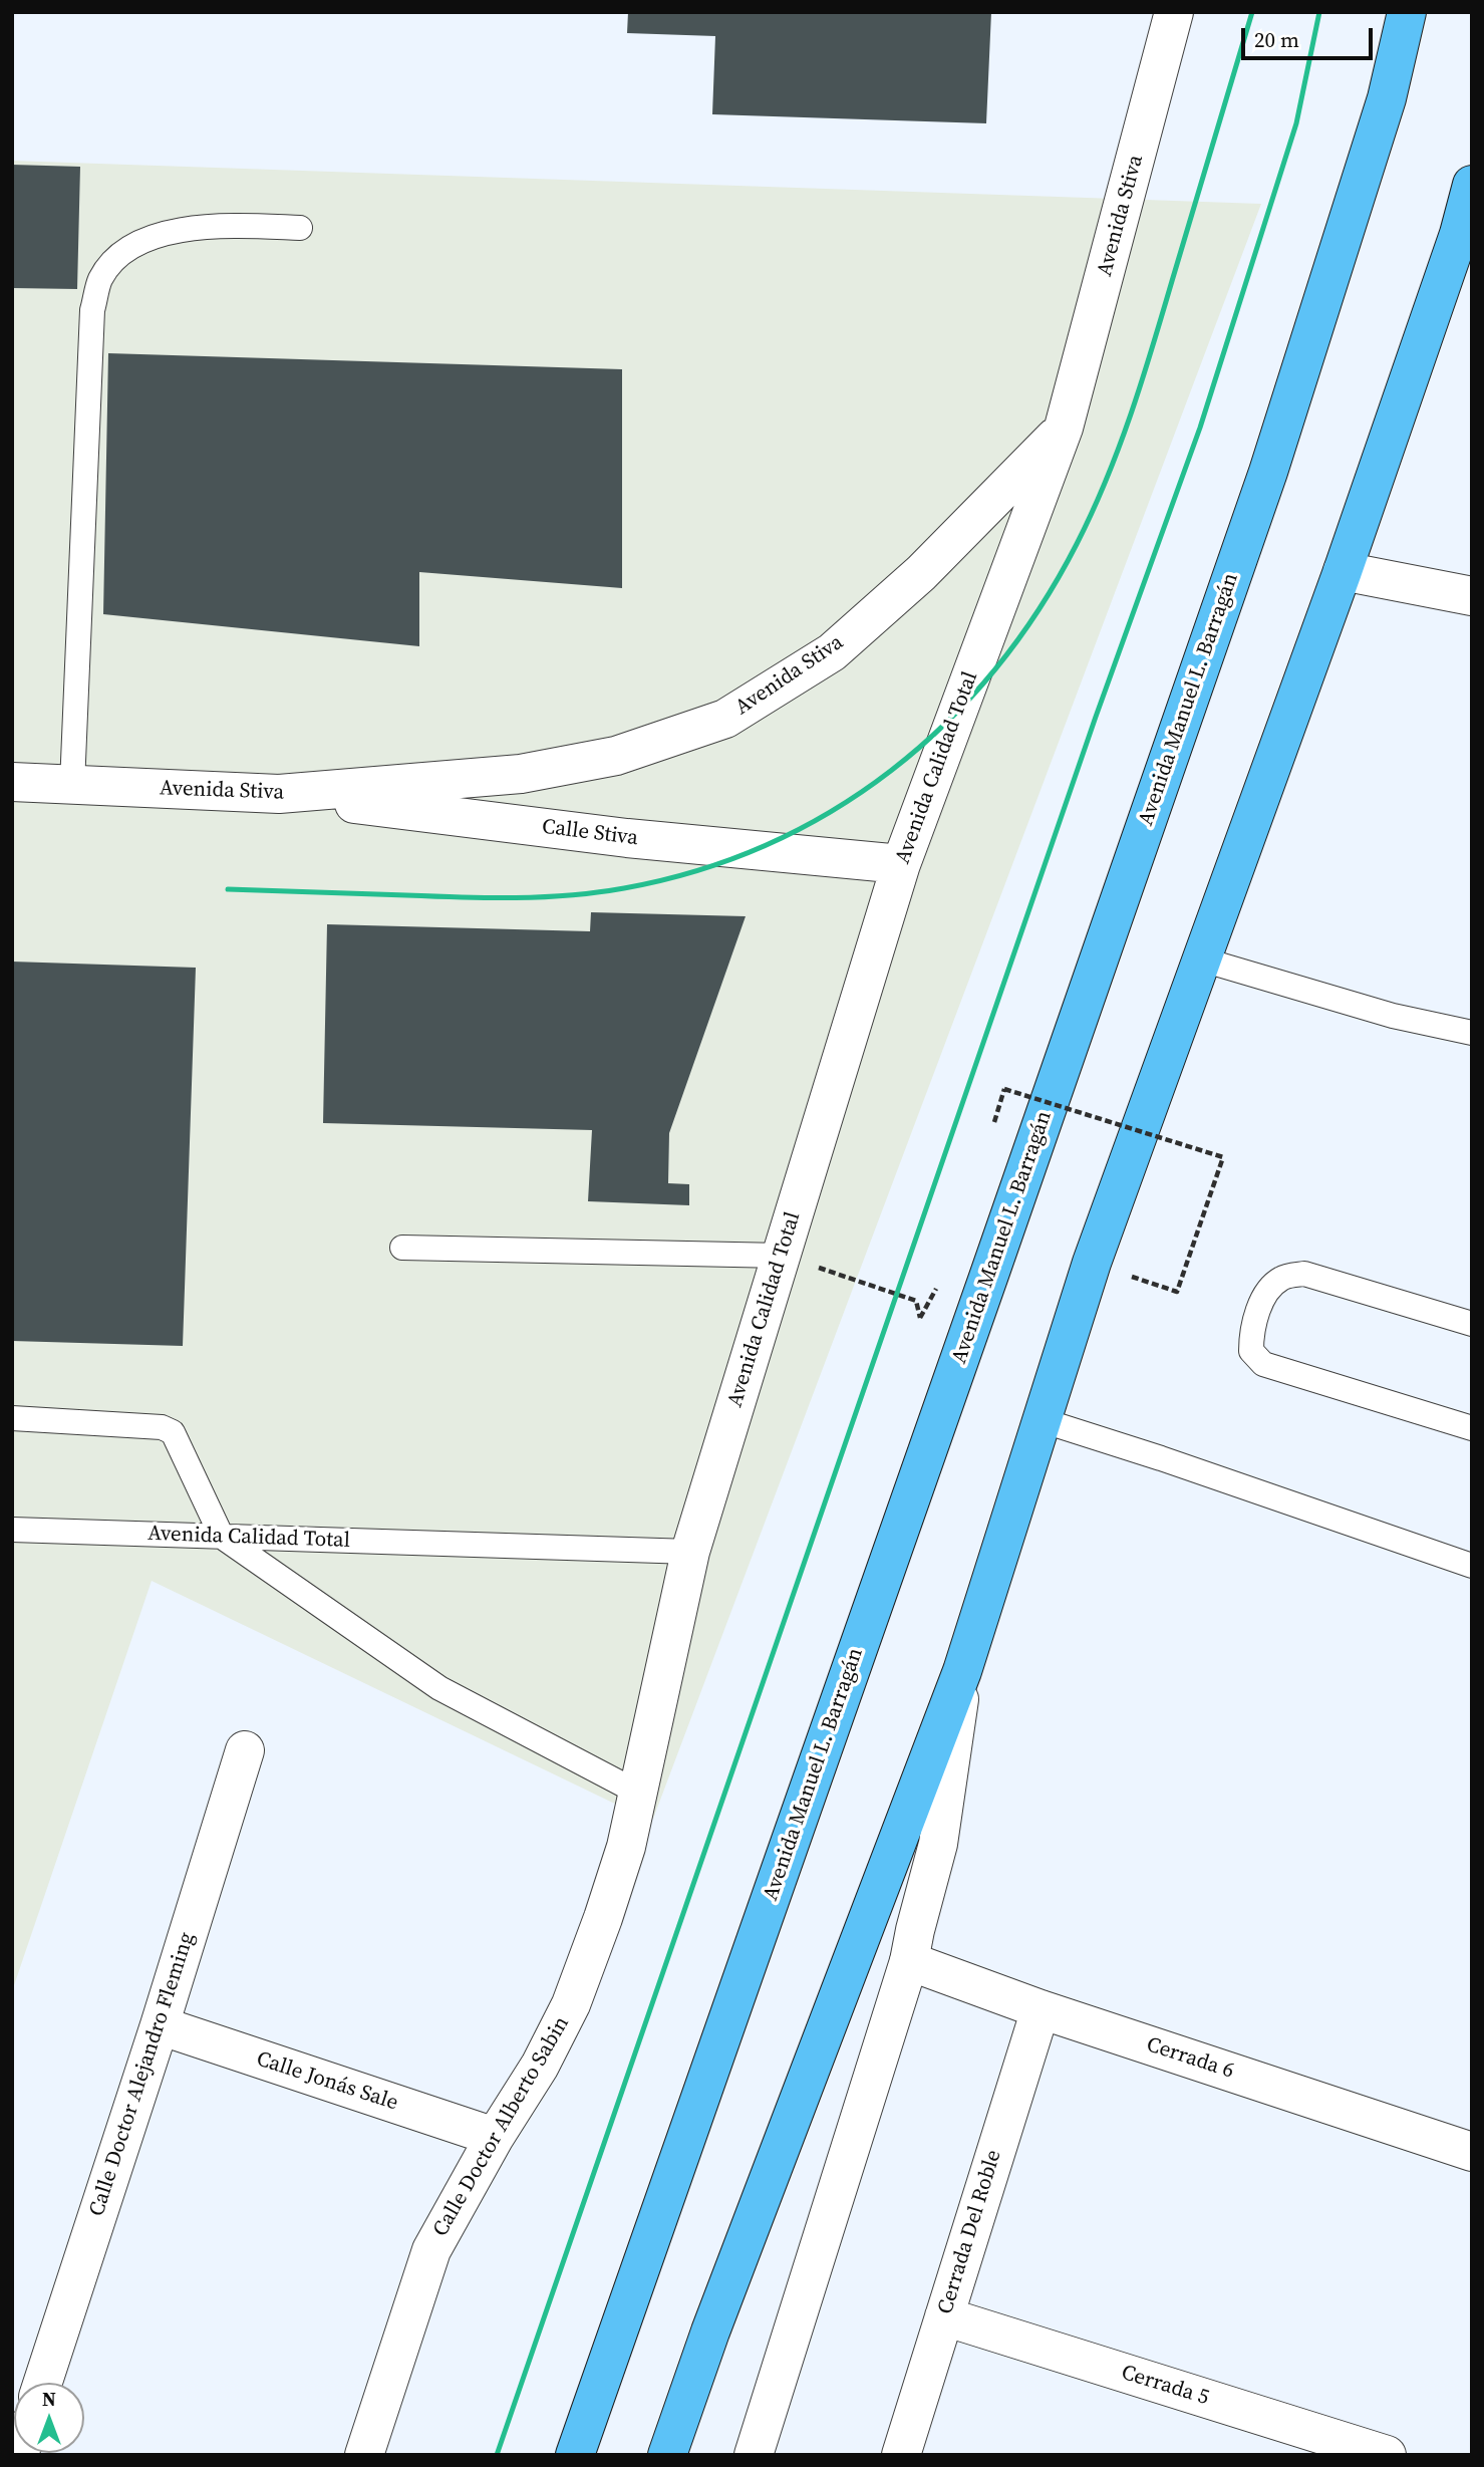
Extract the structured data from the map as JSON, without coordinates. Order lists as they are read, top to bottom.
{
  "streets": {
    "highway": ["Avenida Manuel L. Barragán"],
    "street": [
      "Avenida Stiva",
      "Avenida Calidad Total",
      "Calle Stiva",
      "Cerrada 6",
      "Calle Doctor Alejandro Fleming",
      "Calle Jonás Sale",
      "Calle Doctor Alberto Sabin",
      "Cerrada Del Roble",
      "Cerrada 5"
    ]
  },
  "crossings": [
    ["Avenida Stiva", "Avenida Calidad Total"],
    ["Avenida Stiva", "Calle Stiva"],
    ["Avenida Calidad Total", "Calle Stiva"],
    ["Avenida Calidad Total", "Calle Doctor Alberto Sabin"],
    ["Cerrada 6", "Cerrada Del Roble"],
    ["Calle Doctor Alejandro Fleming", "Calle Jonás Sale"],
    ["Calle Jonás Sale", "Calle Doctor Alberto Sabin"],
    ["Cerrada Del Roble", "Cerrada 5"]
  ],
  "scale_bar": "20 m",
  "north": "top"
}
